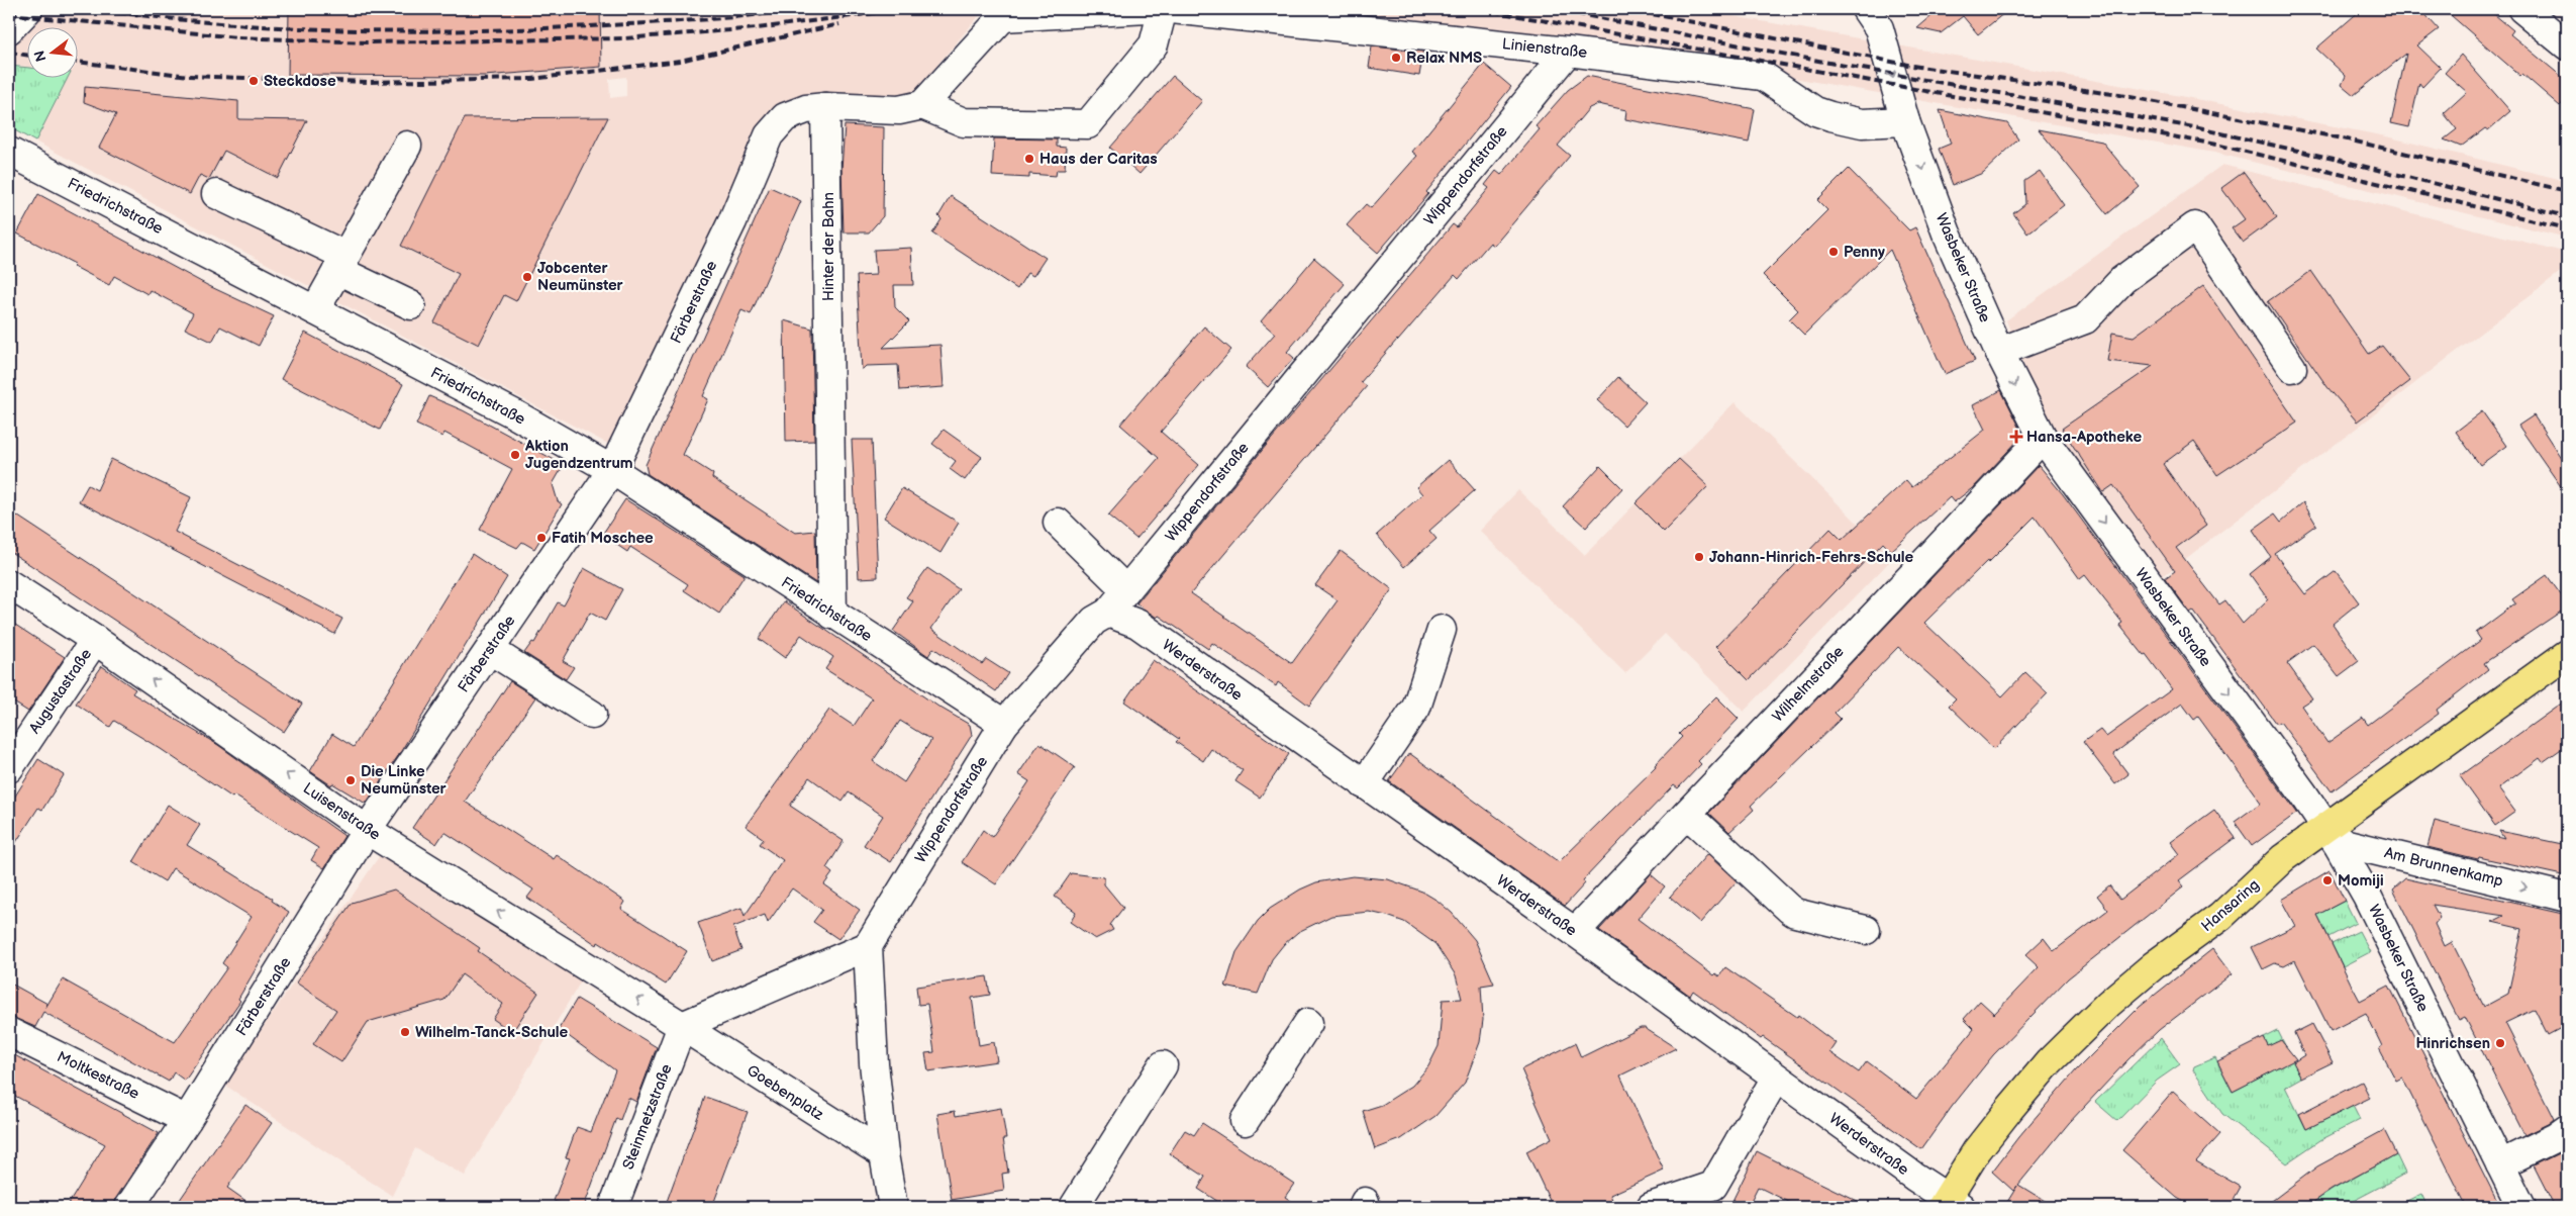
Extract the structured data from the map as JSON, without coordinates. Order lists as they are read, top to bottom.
{
  "streets": {
    "main road": ["Hansaring"],
    "street": [
      "Linienstraße",
      "Wippendorfstraße",
      "Friedrichstraße",
      "Hinter der Bahn",
      "Wasbeker Straße",
      "Färberstraße",
      "Werderstraße",
      "Wilhelmstraße",
      "Augustastraße",
      "Luisenstraße",
      "Am Brunnenkamp",
      "Moltkestraße",
      "Goebenplatz",
      "Steinmetzstraße"
    ]
  },
  "crossings": [
    ["Linienstraße", "Wippendorfstraße"],
    ["Linienstraße", "Wasbeker Straße"],
    ["Wippendorfstraße", "Friedrichstraße"],
    ["Wippendorfstraße", "Werderstraße"],
    ["Friedrichstraße", "Hinter der Bahn"],
    ["Friedrichstraße", "Färberstraße"],
    ["Hinter der Bahn", "Färberstraße"],
    ["Wasbeker Straße", "Wilhelmstraße"],
    ["Wasbeker Straße", "Am Brunnenkamp"],
    ["Wasbeker Straße", "Hansaring"],
    ["Färberstraße", "Luisenstraße"],
    ["Färberstraße", "Moltkestraße"],
    ["Werderstraße", "Wilhelmstraße"],
    ["Werderstraße", "Hansaring"],
    ["Augustastraße", "Luisenstraße"],
    ["Luisenstraße", "Goebenplatz"],
    ["Luisenstraße", "Steinmetzstraße"],
    ["Am Brunnenkamp", "Hansaring"],
    ["Goebenplatz", "Steinmetzstraße"]
  ],
  "one_way": ["Wasbeker Straße", "Luisenstraße", "Am Brunnenkamp"],
  "places": {
    "other": [
      "Relax NMS",
      "Steckdose",
      "Haus der Caritas",
      "Penny",
      "Jobcenter Neumünster",
      "Aktion Jugendzentrum",
      "Fatih Moschee",
      "Johann-Hinrich-Fehrs-Schule",
      "Die Linke Neumünster",
      "Momiji",
      "Wilhelm-Tanck-Schule",
      "Hinrichsen"
    ],
    "health": ["Hansa-Apotheke"]
  },
  "north": "left"
}
